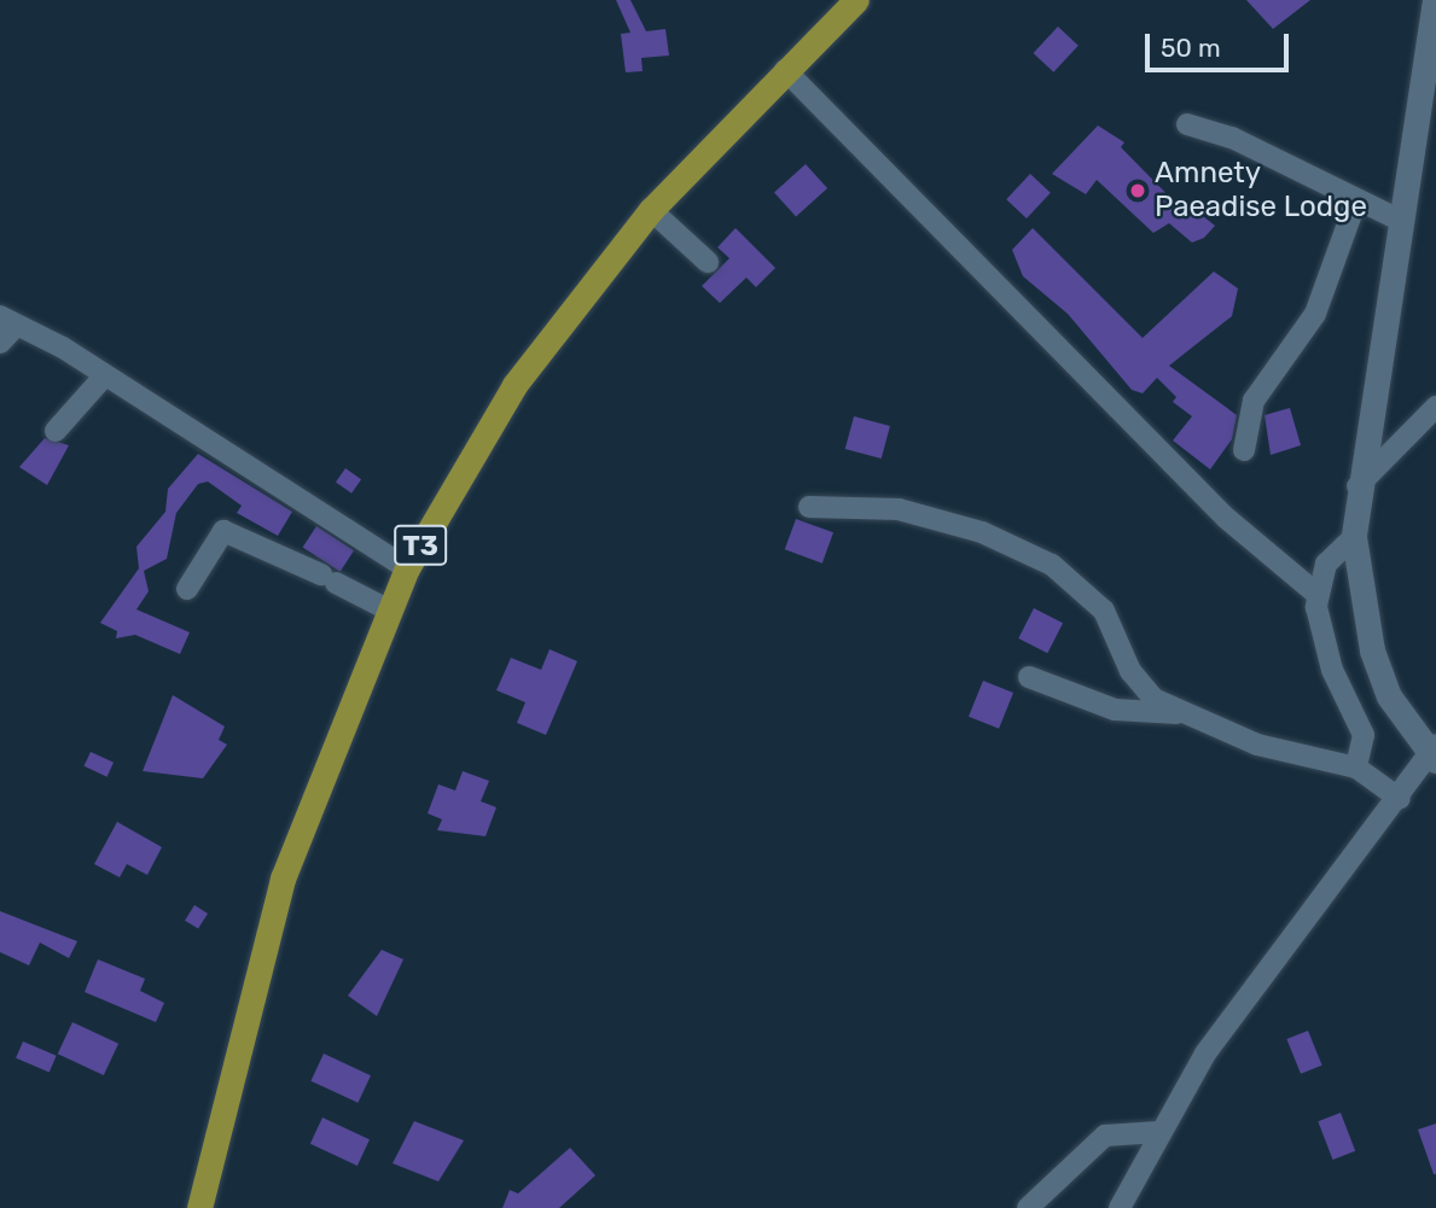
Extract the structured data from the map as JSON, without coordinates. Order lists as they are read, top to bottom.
{
  "streets": {
    "highway": ["T3"]
  },
  "places": ["Amnety Paeadise Lodge"],
  "scale_bar": "50 m"
}
